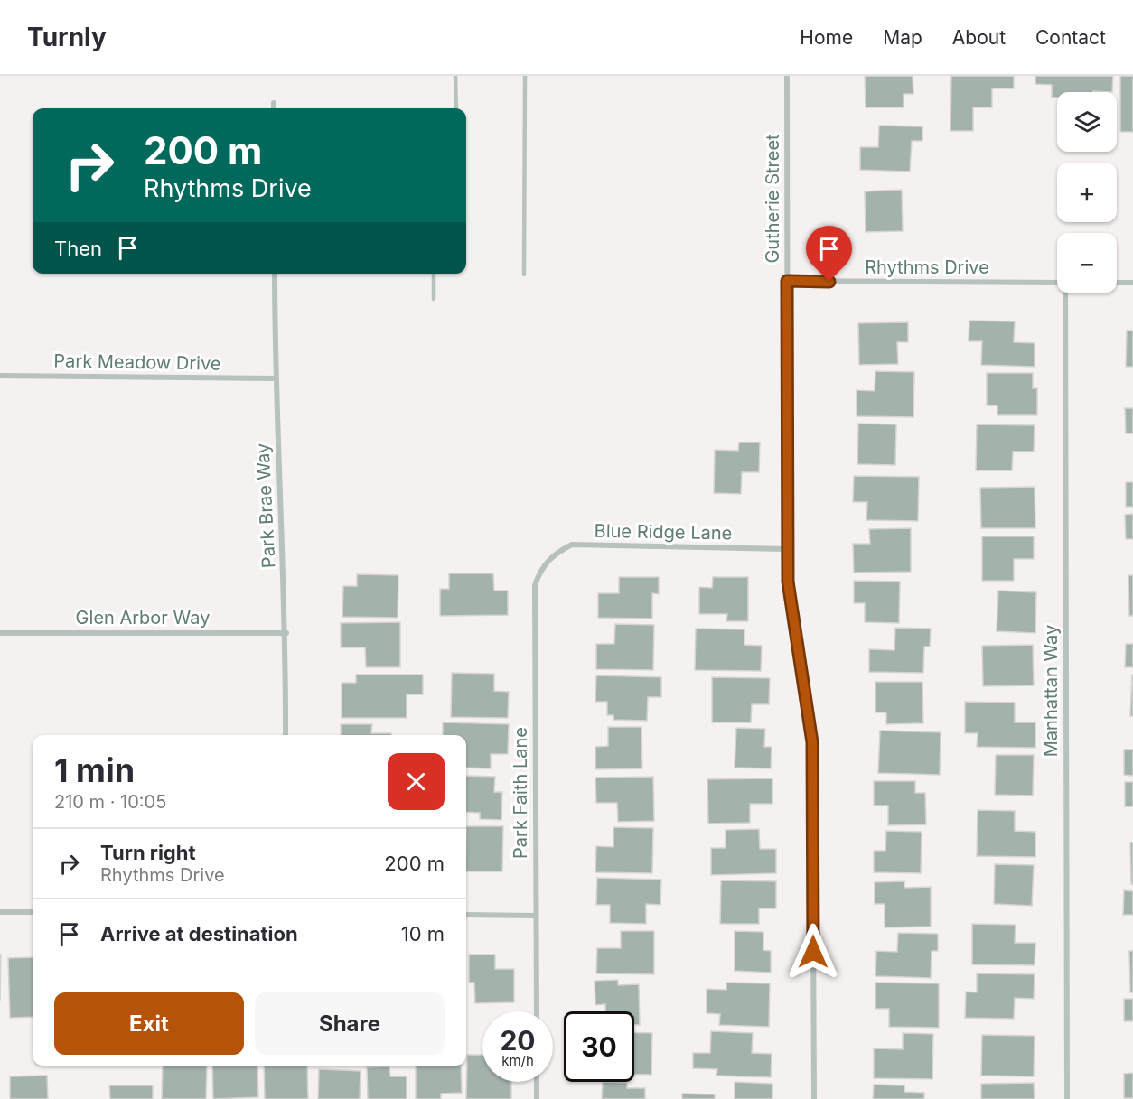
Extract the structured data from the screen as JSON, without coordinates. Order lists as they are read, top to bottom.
{
  "streets": {
    "street": [
      "Gutherie Street",
      "Rhythms Drive",
      "Park Meadow Drive",
      "Park Brae Way",
      "Blue Ridge Lane",
      "Glen Arbor Way",
      "Manhattan Way",
      "Park Faith Lane"
    ]
  },
  "crossings": [
    ["Gutherie Street", "Rhythms Drive"],
    ["Gutherie Street", "Blue Ridge Lane"],
    ["Park Meadow Drive", "Park Brae Way"],
    ["Park Brae Way", "Glen Arbor Way"],
    ["Blue Ridge Lane", "Park Faith Lane"]
  ],
  "page": {
    "header": "Turnly",
    "nav": [
      "Home",
      "Map",
      "About",
      "Contact"
    ],
    "map_buttons": ["+", "−"],
    "turn": ["200 m", "Rhythms Drive"],
    "then": "Then",
    "heading": ["1 min", "210 m · 10:05"],
    "list": [
      {
        "name": "Turn right",
        "note": "Rhythms Drive",
        "value": "200 m"
      },
      {
        "name": "Arrive at destination",
        "value": "10 m"
      }
    ],
    "buttons": ["Exit", "Share"],
    "speed": "20 km/h",
    "limit": "30"
  }
}
